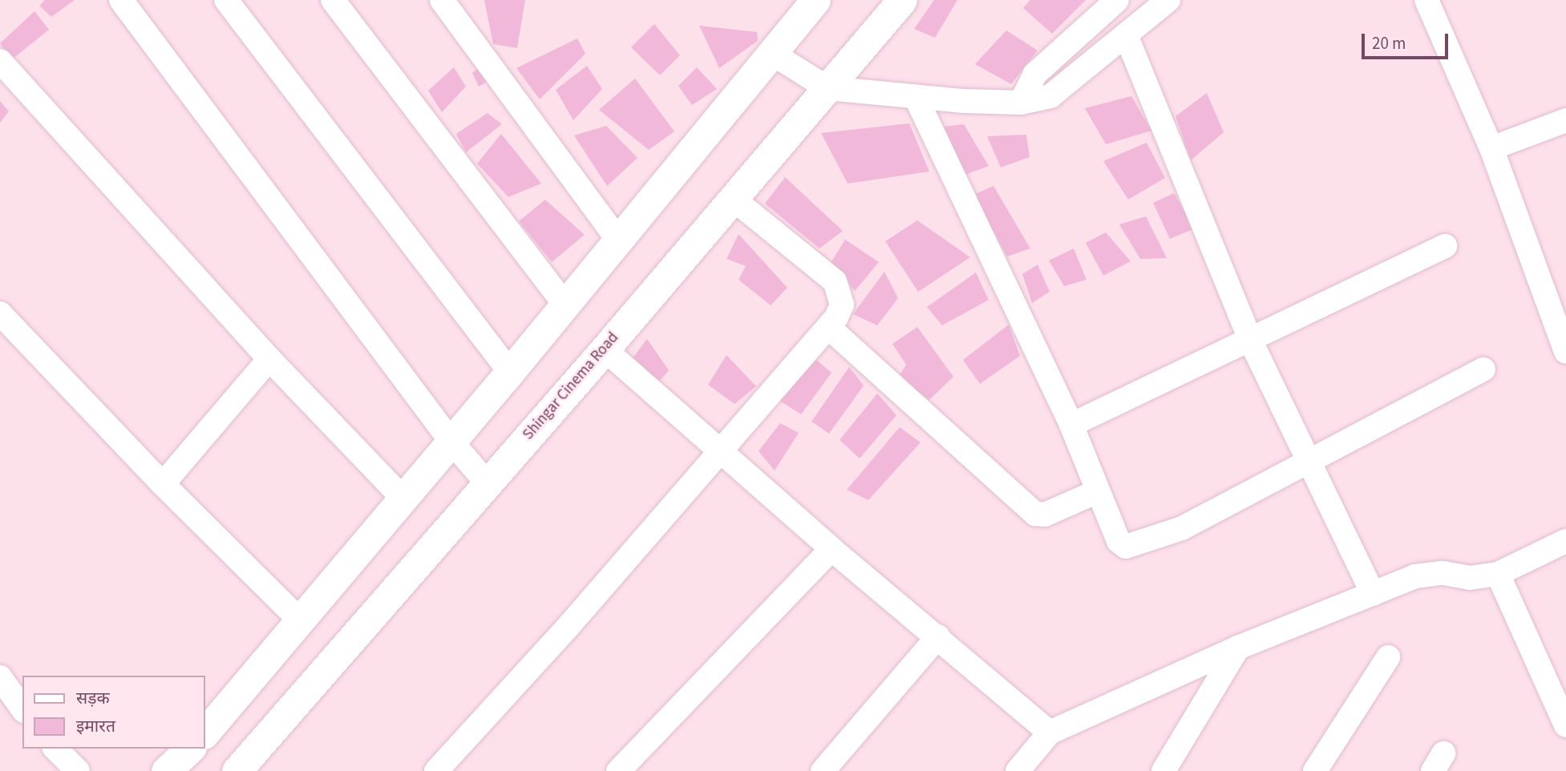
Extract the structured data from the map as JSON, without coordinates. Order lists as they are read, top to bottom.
{
  "streets": {
    "street": ["Shingar Cinema Road"]
  },
  "legend": ["सड़क", "इमारत"],
  "scale_bar": "20 m"
}
